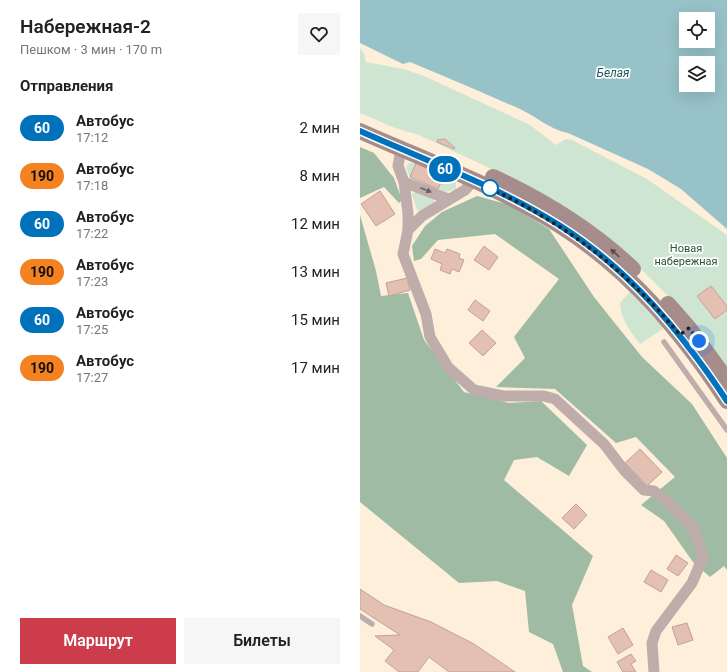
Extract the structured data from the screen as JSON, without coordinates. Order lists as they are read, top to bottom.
{
  "water": ["Белая"],
  "parks": ["Новая набережная"],
  "lines": ["bus line 60"],
  "page": {
    "heading": [
      ["Набережная-2", "Пешком · 3 мин · 170 m"],
      "Отправления"
    ],
    "on_map": "60",
    "list": [
      {
        "mark": "60",
        "name": "Автобус",
        "note": "17:12",
        "value": "2 мин"
      },
      {
        "mark": "190",
        "name": "Автобус",
        "note": "17:18",
        "value": "8 мин"
      },
      {
        "mark": "60",
        "name": "Автобус",
        "note": "17:22",
        "value": "12 мин"
      },
      {
        "mark": "190",
        "name": "Автобус",
        "note": "17:23",
        "value": "13 мин"
      },
      {
        "mark": "60",
        "name": "Автобус",
        "note": "17:25",
        "value": "15 мин"
      },
      {
        "mark": "190",
        "name": "Автобус",
        "note": "17:27",
        "value": "17 мин"
      }
    ],
    "buttons": ["Маршрут", "Билеты"]
  }
}
